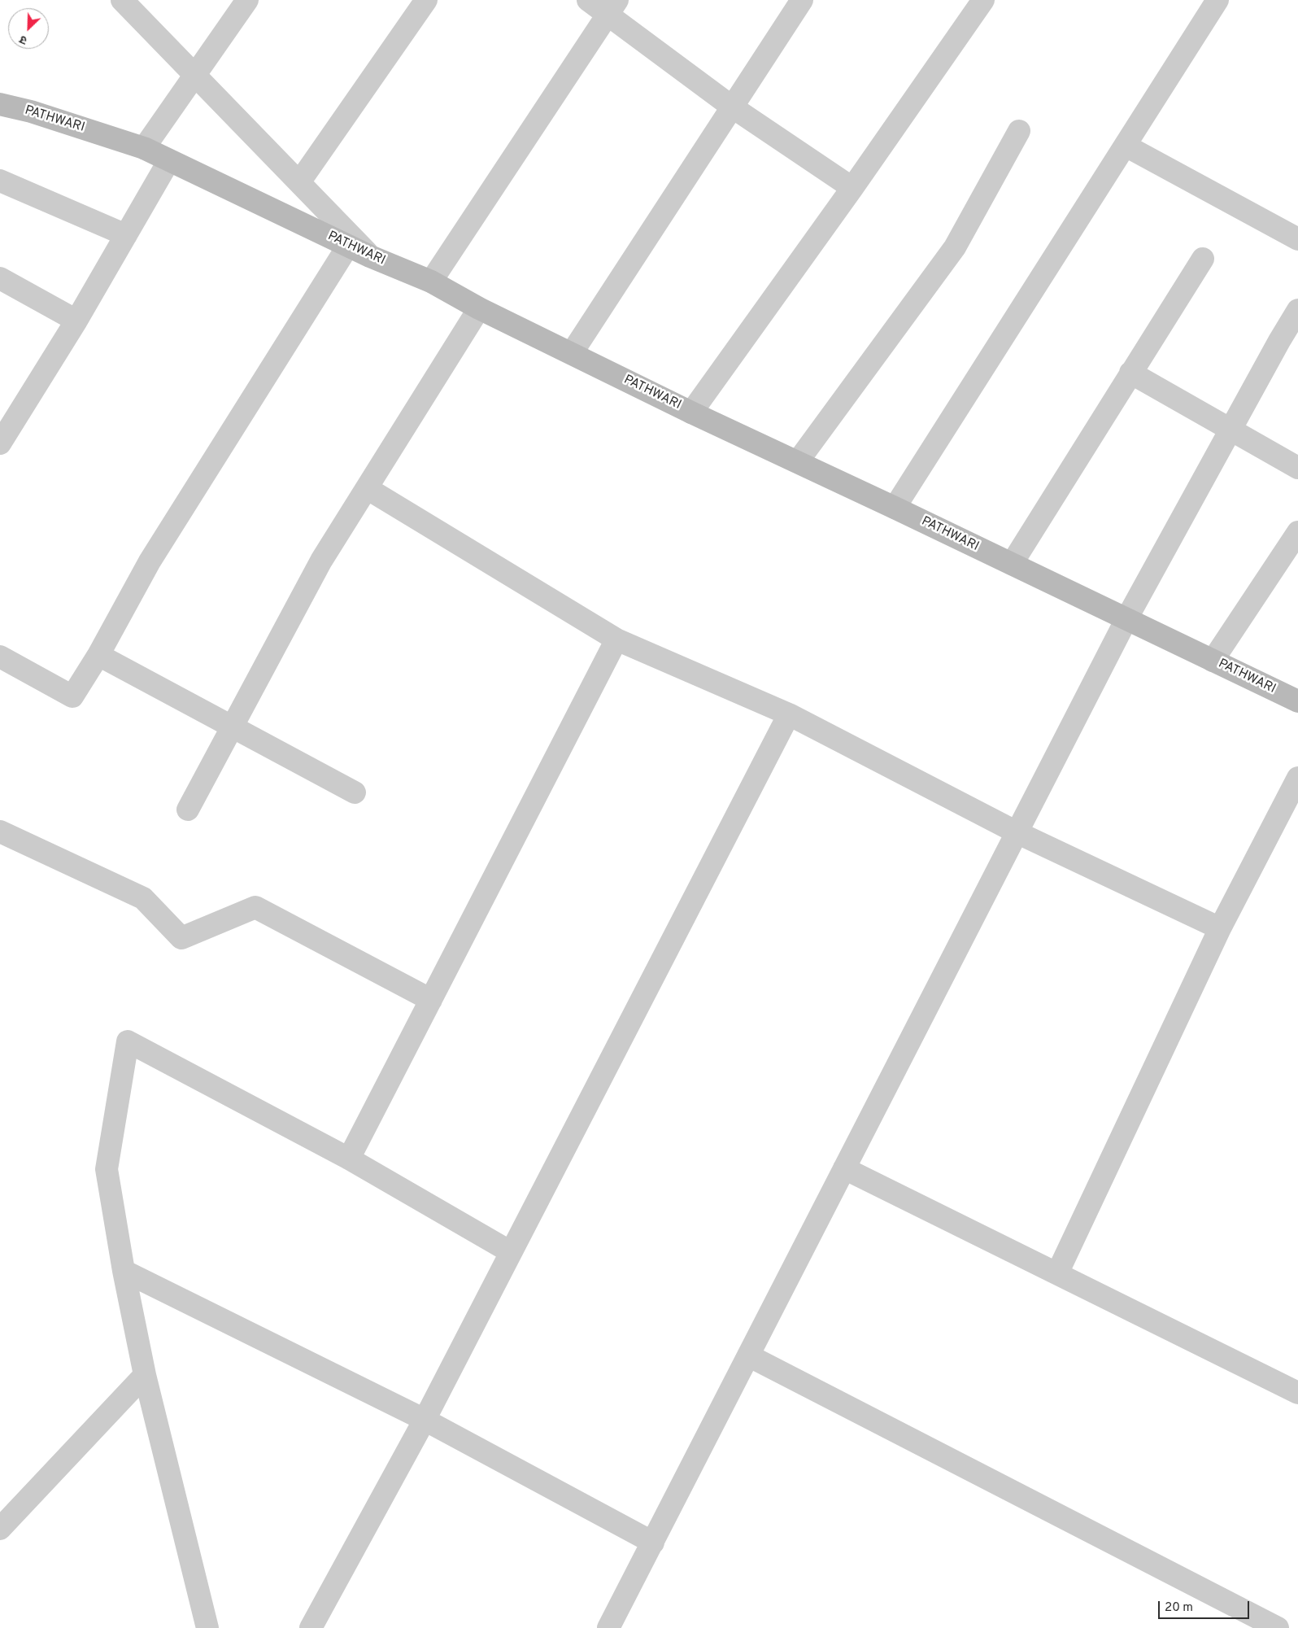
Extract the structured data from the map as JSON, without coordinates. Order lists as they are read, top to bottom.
{
  "streets": {
    "street": ["PATHWARI"]
  },
  "scale_bar": "20 m",
  "north": "bottom left"
}
